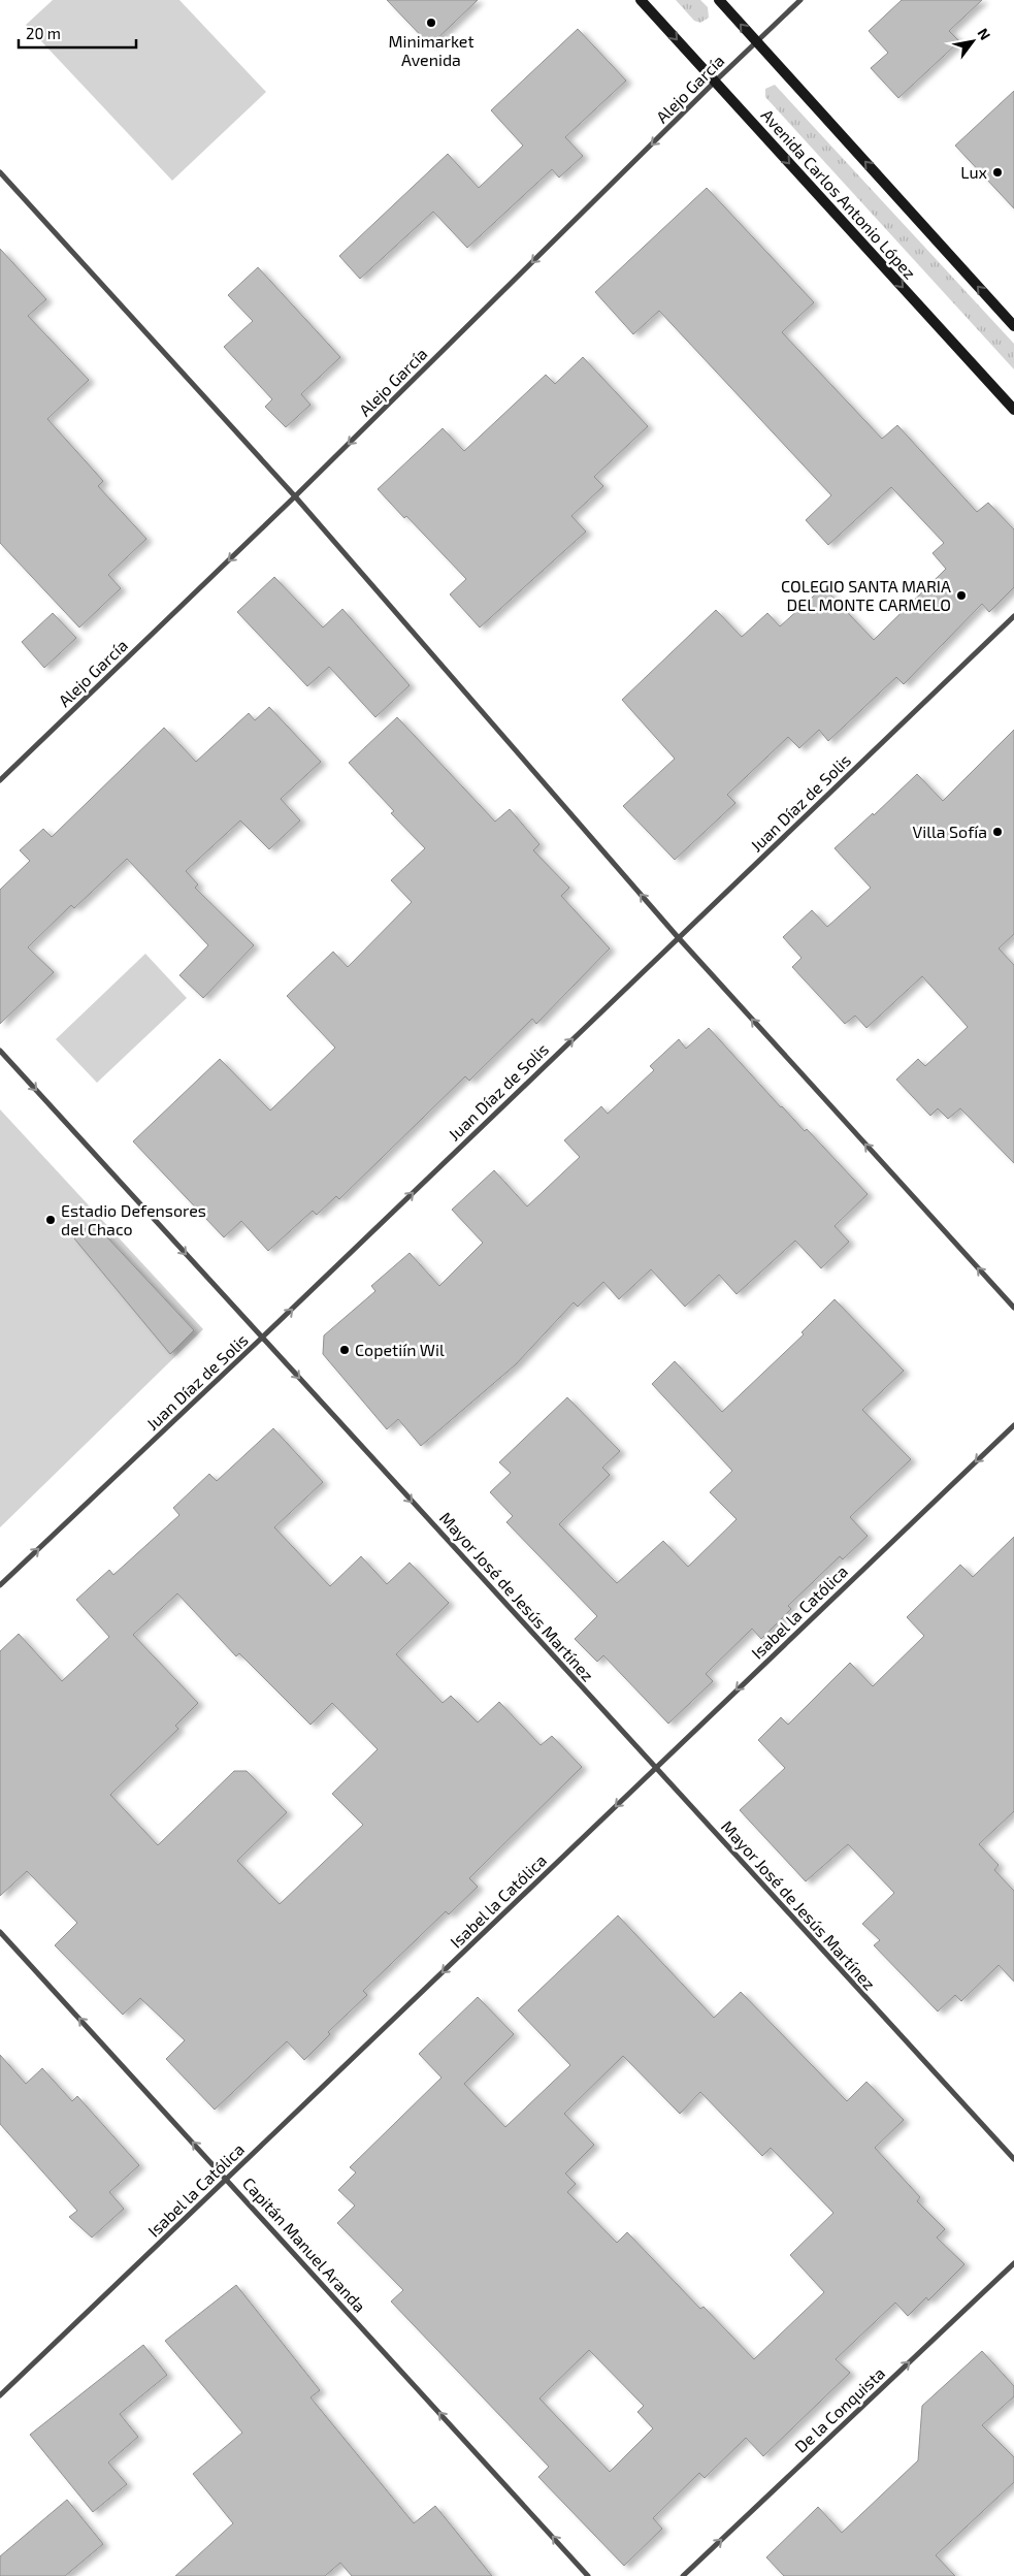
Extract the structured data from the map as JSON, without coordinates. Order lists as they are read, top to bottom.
{
  "streets": {
    "main road": ["Avenida Carlos Antonio López"],
    "street": [
      "Alejo García",
      "Juan Díaz de Solis",
      "Mayor José de Jesús Martínez",
      "Isabel la Católica",
      "Capitán Manuel Aranda",
      "De la Conquista"
    ]
  },
  "crossings": [
    ["Alejo García", "Avenida Carlos Antonio López"],
    ["Juan Díaz de Solis", "Mayor José de Jesús Martínez"],
    ["Mayor José de Jesús Martínez", "Isabel la Católica"],
    ["Isabel la Católica", "Capitán Manuel Aranda"]
  ],
  "one_way": [
    "Alejo García",
    "Juan Díaz de Solis",
    "Mayor José de Jesús Martínez",
    "Isabel la Católica",
    "Capitán Manuel Aranda",
    "De la Conquista"
  ],
  "places": [
    "Minimarket Avenida",
    "Lux",
    "COLEGIO SANTA MARIA DEL MONTE CARMELO",
    "Villa Sofía",
    "Estadio Defensores del Chaco",
    "Copetiín Wil"
  ],
  "scale_bar": "20 m",
  "north": "top right"
}
